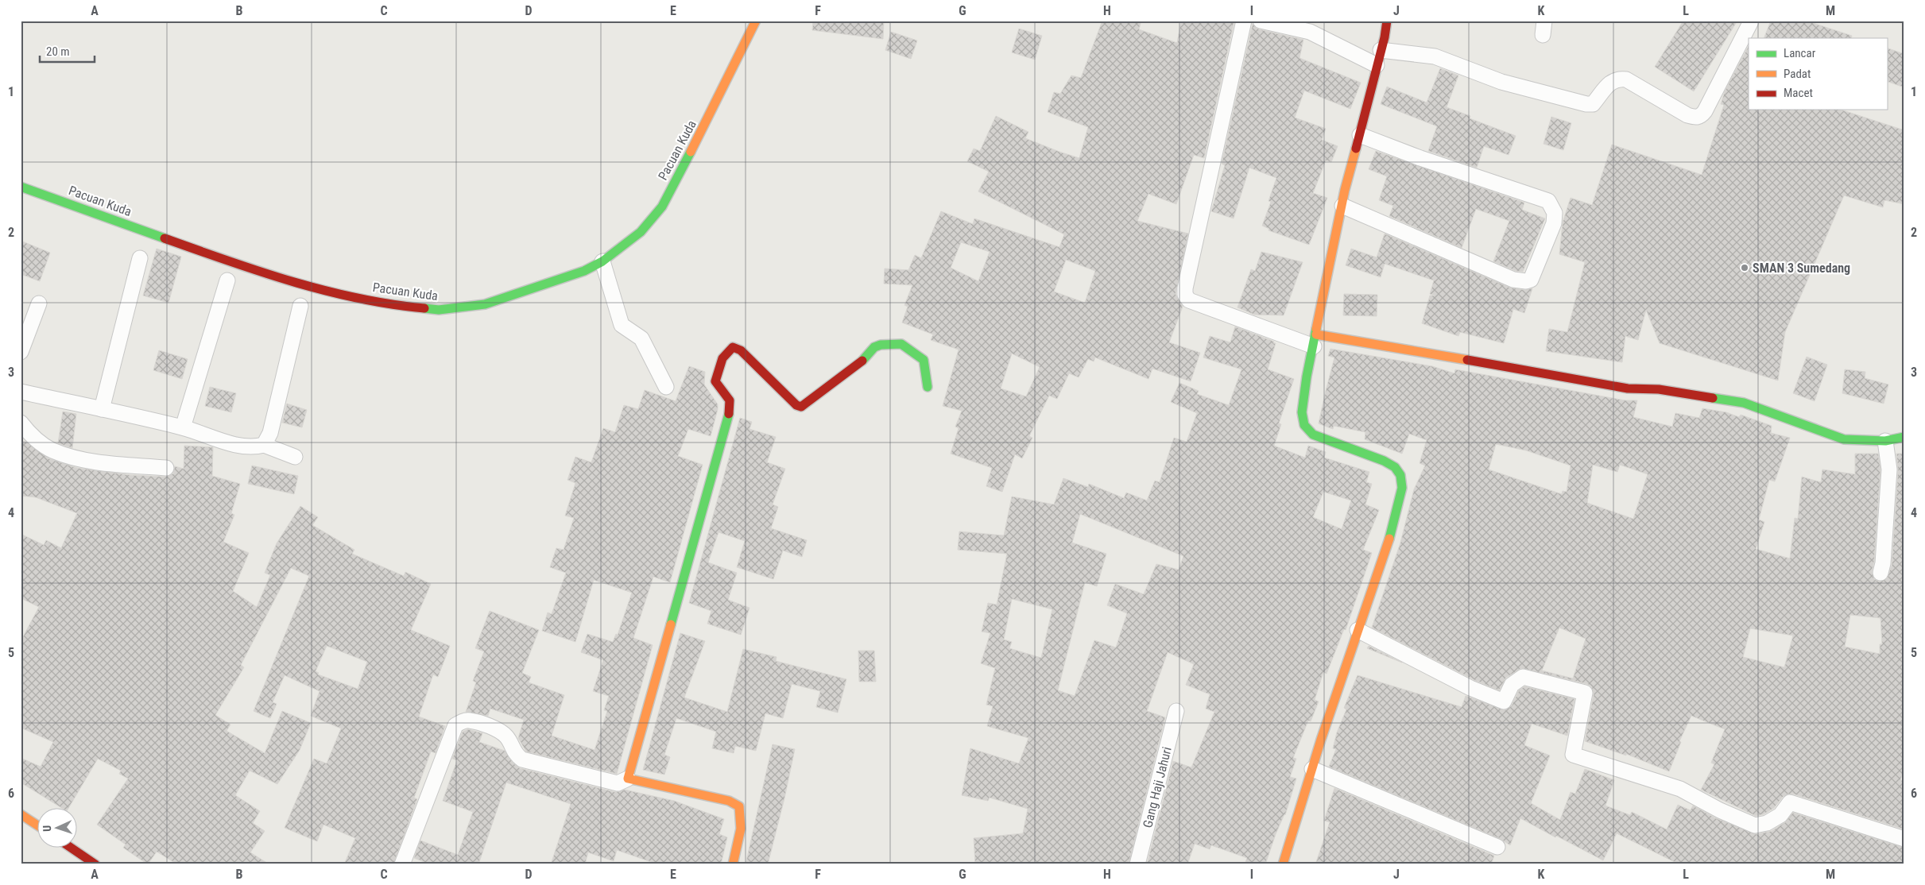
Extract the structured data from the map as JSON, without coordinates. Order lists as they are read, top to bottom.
{
  "streets": {
    "street": ["Pacuan Kuda", "Gang Haji Jahuri"]
  },
  "places": ["SMAN 3 Sumedang"],
  "legend": ["Lancar", "Padat", "Macet"],
  "scale_bar": "20 m",
  "north": "left",
  "grid": {
    "columns": [
      "A",
      "B",
      "C",
      "D",
      "E",
      "F",
      "G",
      "H",
      "I",
      "J",
      "K",
      "L",
      "M"
    ],
    "rows": [
      "1",
      "2",
      "3",
      "4",
      "5",
      "6"
    ]
  }
}
